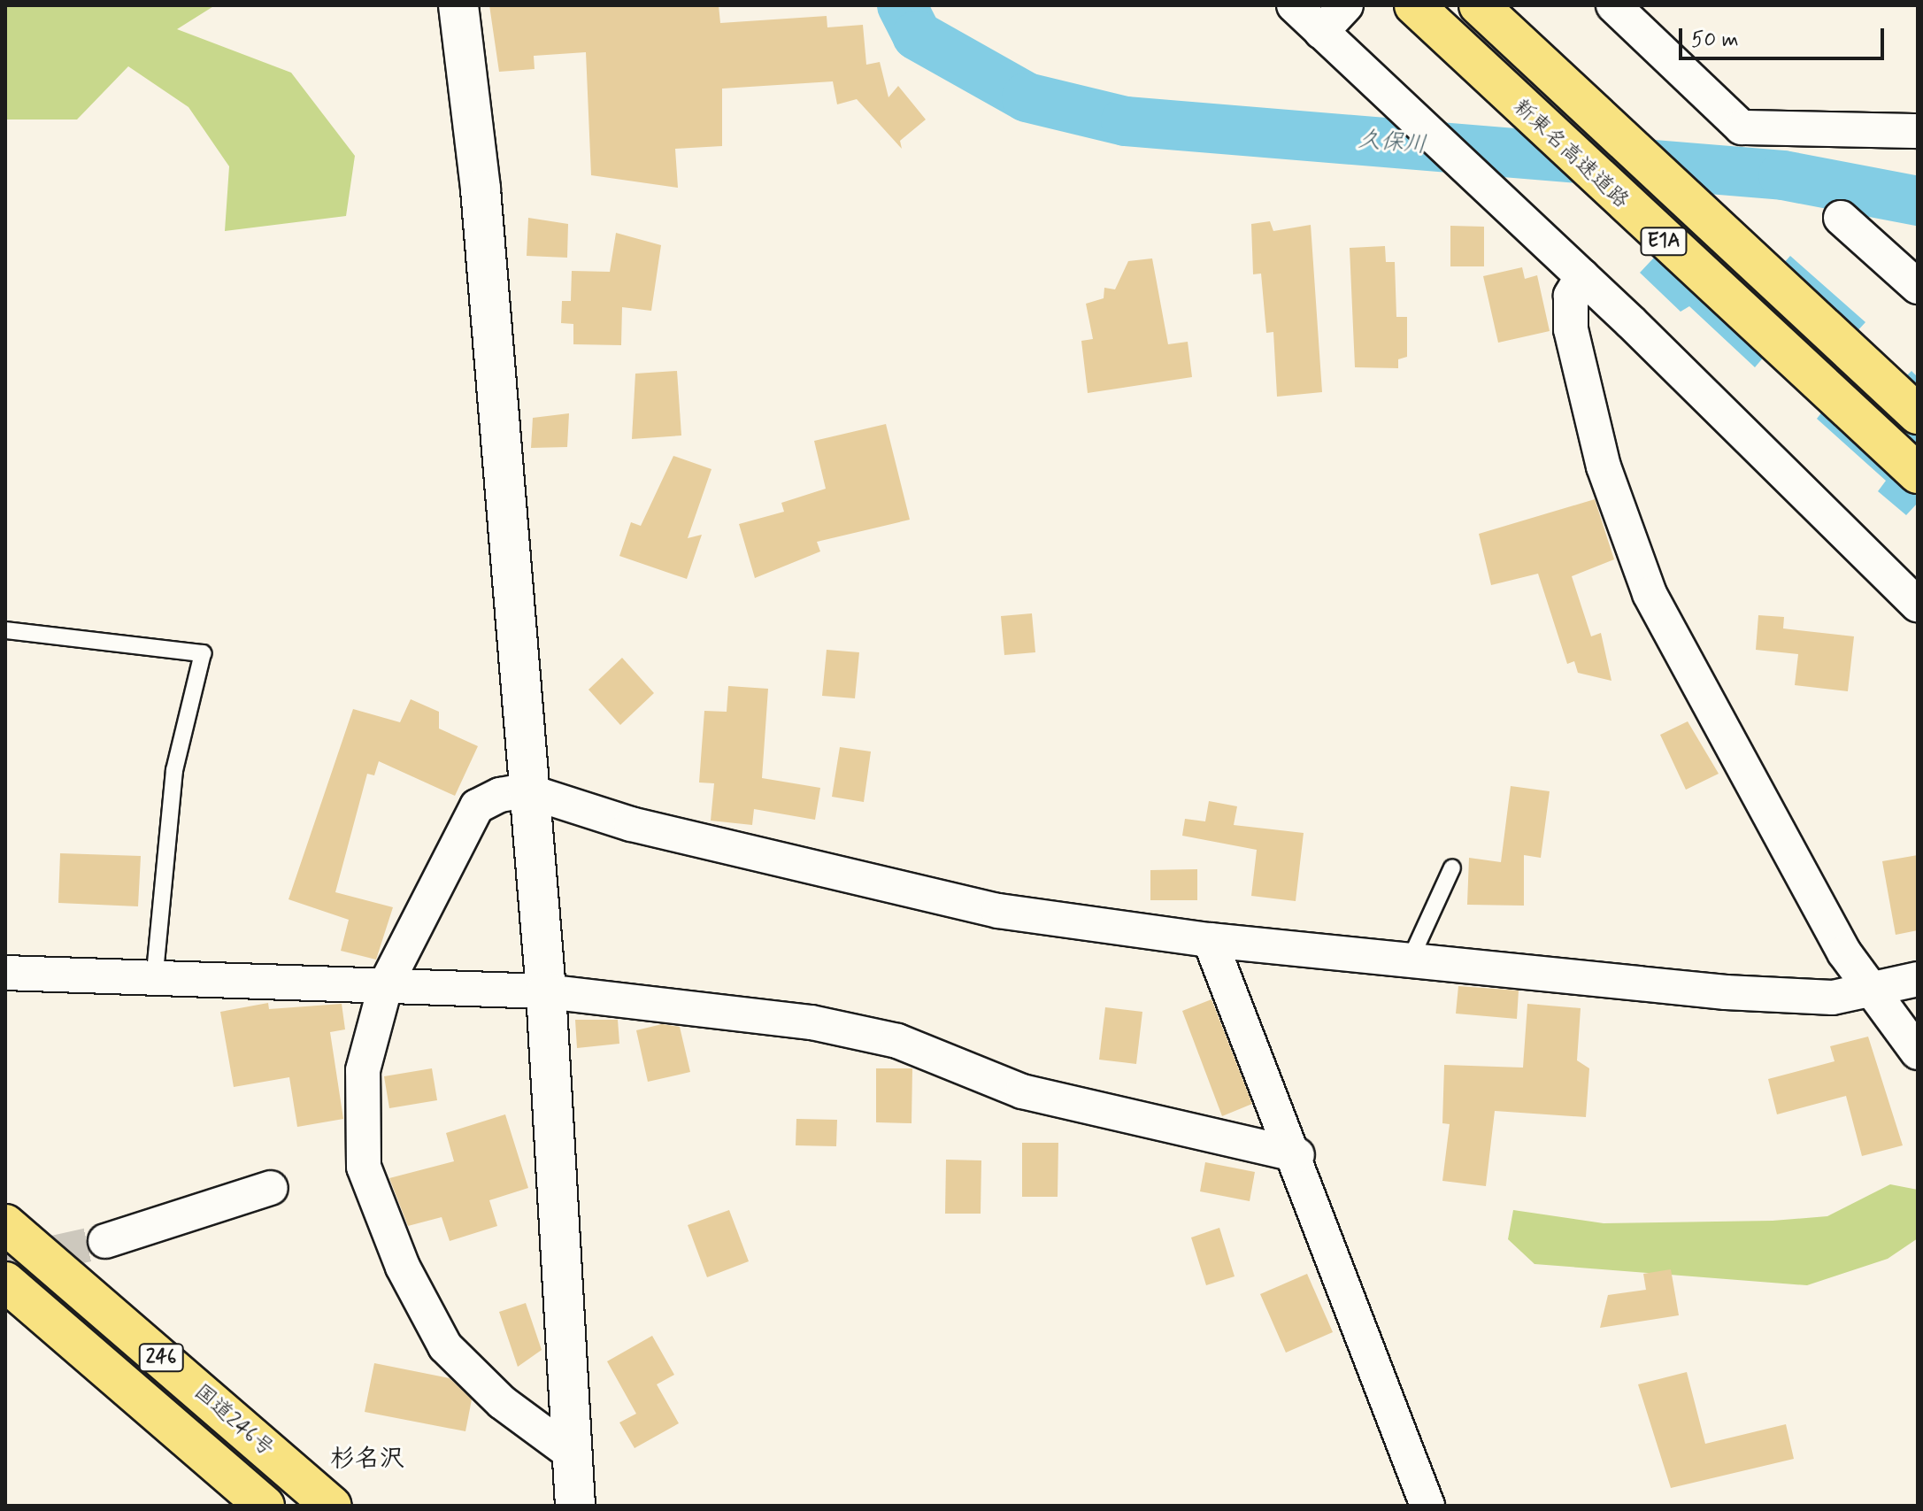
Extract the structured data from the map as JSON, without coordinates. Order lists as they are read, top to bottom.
{
  "streets": {
    "highway": [
      "新東名高速道路",
      "E1A",
      "246",
      "国道246号"
    ]
  },
  "districts": ["杉名沢"],
  "water": ["久保川"],
  "scale_bar": "50 m"
}
